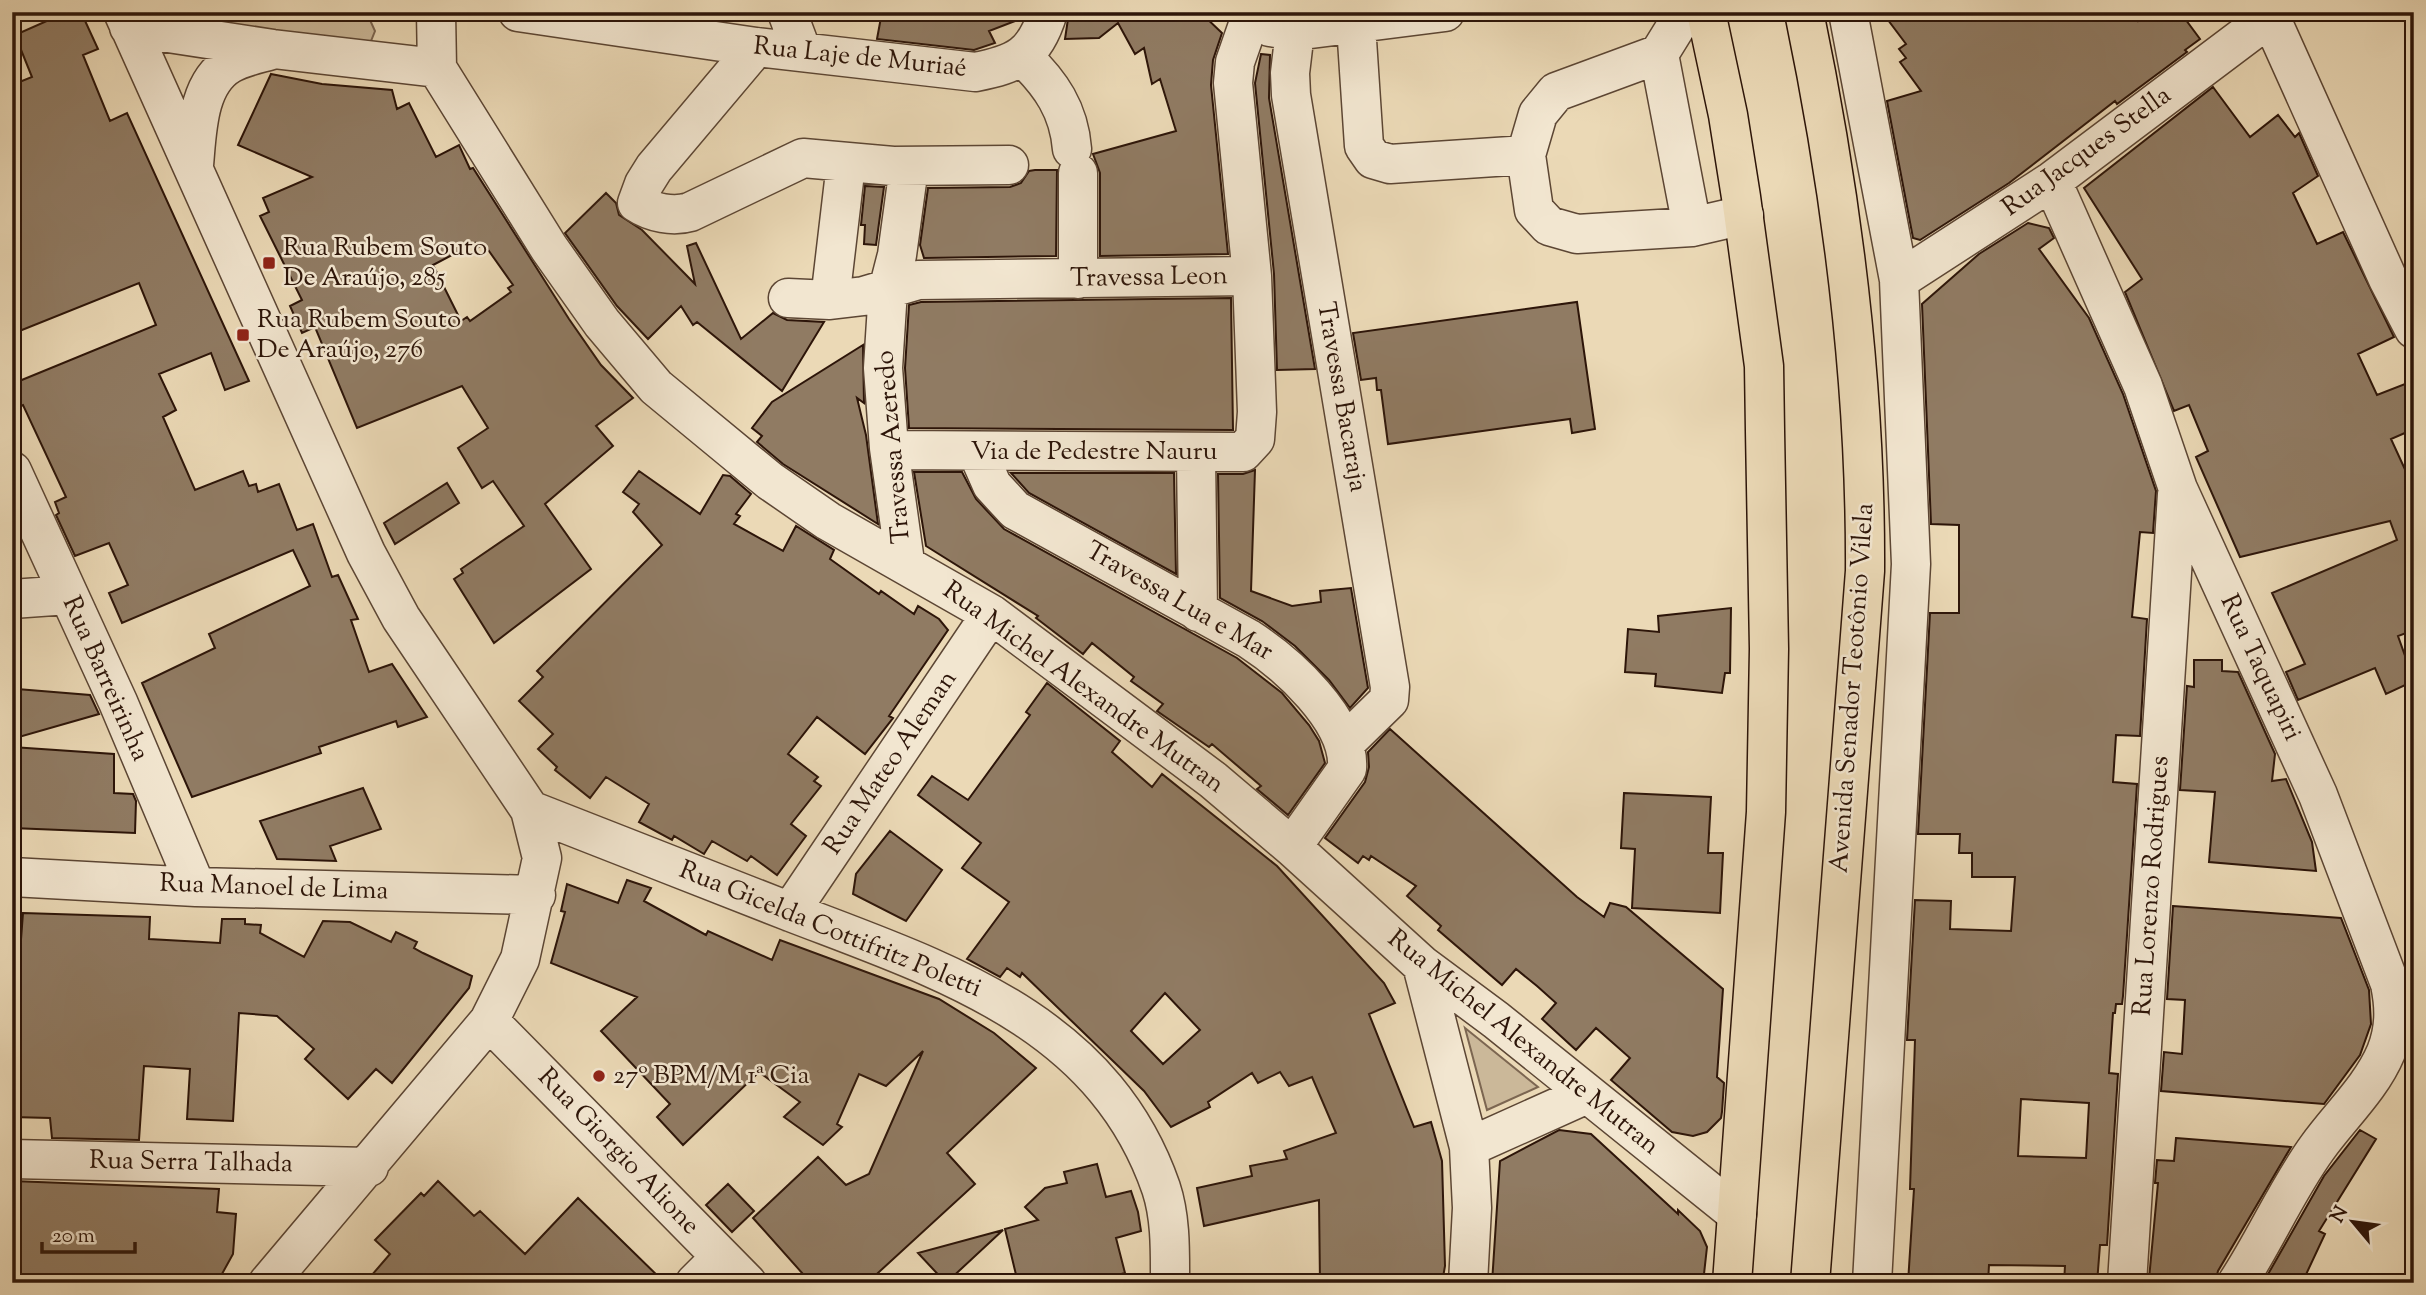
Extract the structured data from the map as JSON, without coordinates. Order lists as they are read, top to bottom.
{
  "streets": {
    "main road": ["Avenida Senador Teotônio Vilela"],
    "street": [
      "Rua Laje de Muriaé",
      "Rua Jacques Stella",
      "Travessa Leon",
      "Travessa Bacaraja",
      "Travessa Azeredo",
      "Via de Pedestre Nauru",
      "Travessa Lua e Mar",
      "Rua Taquapiri",
      "Rua Barreirinha",
      "Rua Michel Alexandre Mutran",
      "Rua Mateo Aleman",
      "Rua Lorenzo Rodrigues",
      "Rua Manoel de Lima",
      "Rua Gicelda Cottifritz Poletti",
      "Rua Giorgio Alione",
      "Rua Serra Talhada"
    ]
  },
  "crossings": [
    ["Rua Jacques Stella", "Rua Taquapiri"],
    ["Rua Jacques Stella", "Avenida Senador Teotônio Vilela"],
    ["Travessa Leon", "Travessa Azeredo"],
    ["Travessa Leon", "Via de Pedestre Nauru"],
    ["Travessa Bacaraja", "Travessa Lua e Mar"],
    ["Travessa Azeredo", "Via de Pedestre Nauru"],
    ["Travessa Azeredo", "Rua Michel Alexandre Mutran"],
    ["Via de Pedestre Nauru", "Travessa Lua e Mar"],
    ["Rua Taquapiri", "Rua Lorenzo Rodrigues"],
    ["Rua Barreirinha", "Rua Manoel de Lima"],
    ["Rua Michel Alexandre Mutran", "Rua Mateo Aleman"],
    ["Rua Mateo Aleman", "Rua Gicelda Cottifritz Poletti"]
  ],
  "places": {
    "transit": ["Rua Rubem Souto De Araújo, 285", "Rua Rubem Souto De Araújo, 276"],
    "other": ["27º BPM/M 1ª Cia"]
  },
  "scale_bar": "20 m",
  "north": "top left"
}
